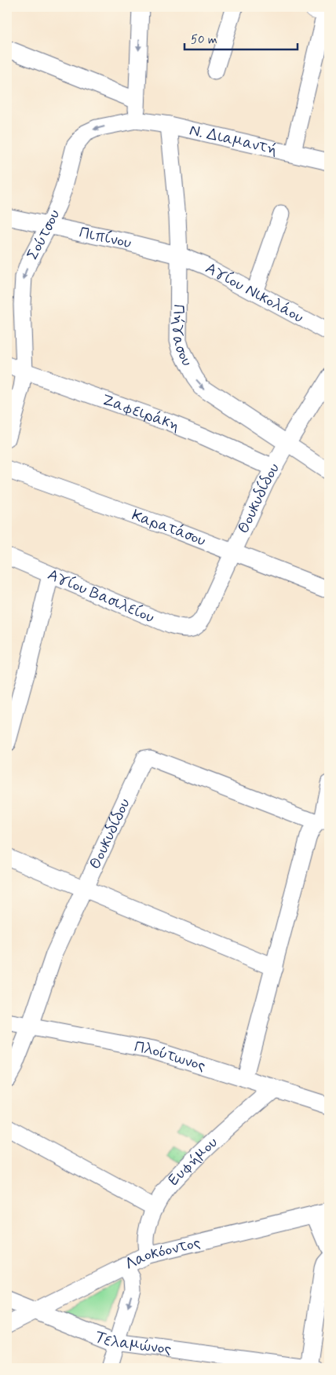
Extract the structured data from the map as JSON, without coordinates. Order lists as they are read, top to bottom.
{
  "streets": {
    "street": [
      "Ν. Διαμαντή",
      "Σούτσου",
      "Πιπίνου",
      "Αγίου Νικολάου",
      "Πήγασου",
      "Ζαφειράκη",
      "Θουκυδίδου",
      "Καρατάσου",
      "Αγίου Βασιλείου",
      "Πλούτωνος",
      "Ευφήμου",
      "Λαοκόοντος",
      "Τελαμώνος"
    ]
  },
  "crossings": [
    ["Ν. Διαμαντή", "Σούτσου"],
    ["Ν. Διαμαντή", "Πήγασου"],
    ["Σούτσου", "Πιπίνου"],
    ["Σούτσου", "Ζαφειράκη"],
    ["Πιπίνου", "Αγίου Νικολάου"],
    ["Πιπίνου", "Πήγασου"],
    ["Αγίου Νικολάου", "Πήγασου"],
    ["Πήγασου", "Θουκυδίδου"],
    ["Ζαφειράκη", "Θουκυδίδου"],
    ["Θουκυδίδου", "Καρατάσου"],
    ["Θουκυδίδου", "Αγίου Βασιλείου"],
    ["Θουκυδίδου", "Πλούτωνος"],
    ["Πλούτωνος", "Ευφήμου"],
    ["Ευφήμου", "Λαοκόοντος"],
    ["Λαοκόοντος", "Τελαμώνος"]
  ],
  "one_way": ["Σούτσου", "Πήγασου"],
  "scale_bar": "50 m"
}
